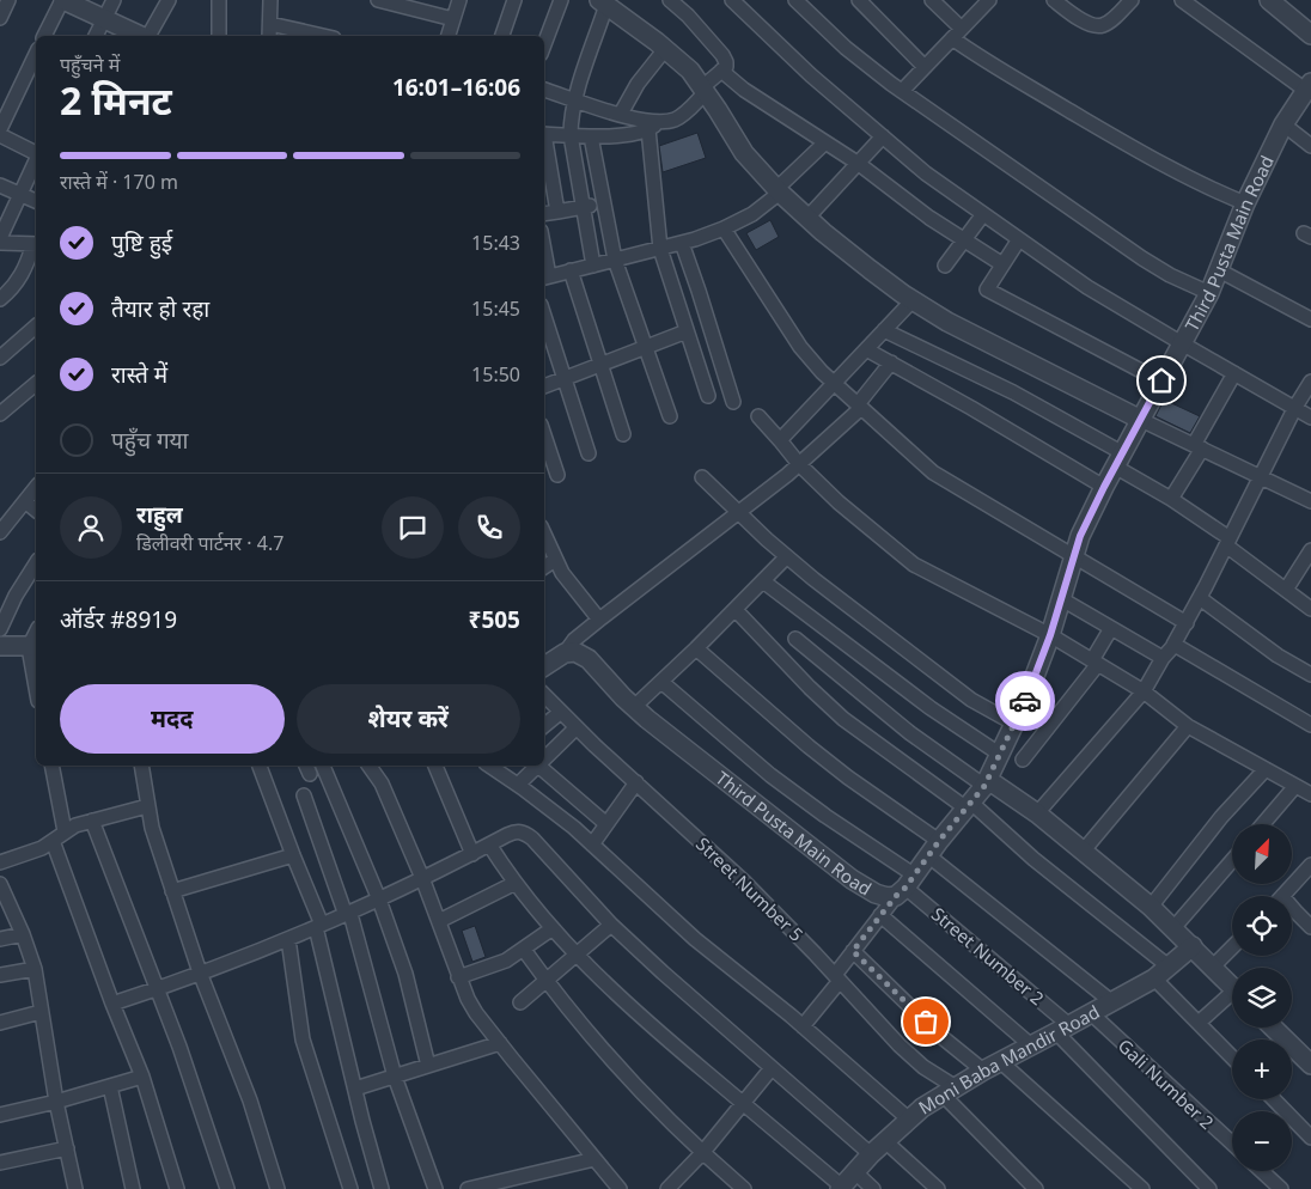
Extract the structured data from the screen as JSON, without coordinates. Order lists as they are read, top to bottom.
{
  "streets": {
    "street": [
      "Third Pusta Main Road",
      "Street Number 5",
      "Street Number 2",
      "Moni Baba Mandir Road",
      "Gali Number 2"
    ]
  },
  "crossings": [
    ["Third Pusta Main Road", "Street Number 2"],
    ["Street Number 5", "Moni Baba Mandir Road"],
    ["Street Number 2", "Moni Baba Mandir Road"],
    ["Moni Baba Mandir Road", "Gali Number 2"]
  ],
  "north": "top right",
  "page": {
    "heading": ["2 मिनट", "पहुँचने में", "16:01–16:06"],
    "panel": [
      "राहुल",
      "डिलीवरी पार्टनर · 4.7",
      "ऑर्डर #8919",
      "₹505"
    ],
    "bar": "रास्ते में · 170 m",
    "list": [
      ["पुष्टि हुई", "15:43"],
      ["तैयार हो रहा", "15:45"],
      ["रास्ते में", "15:50"],
      "पहुँच गया"
    ],
    "buttons": ["मदद", "शेयर करें"],
    "map_buttons": ["+", "−"]
  }
}
